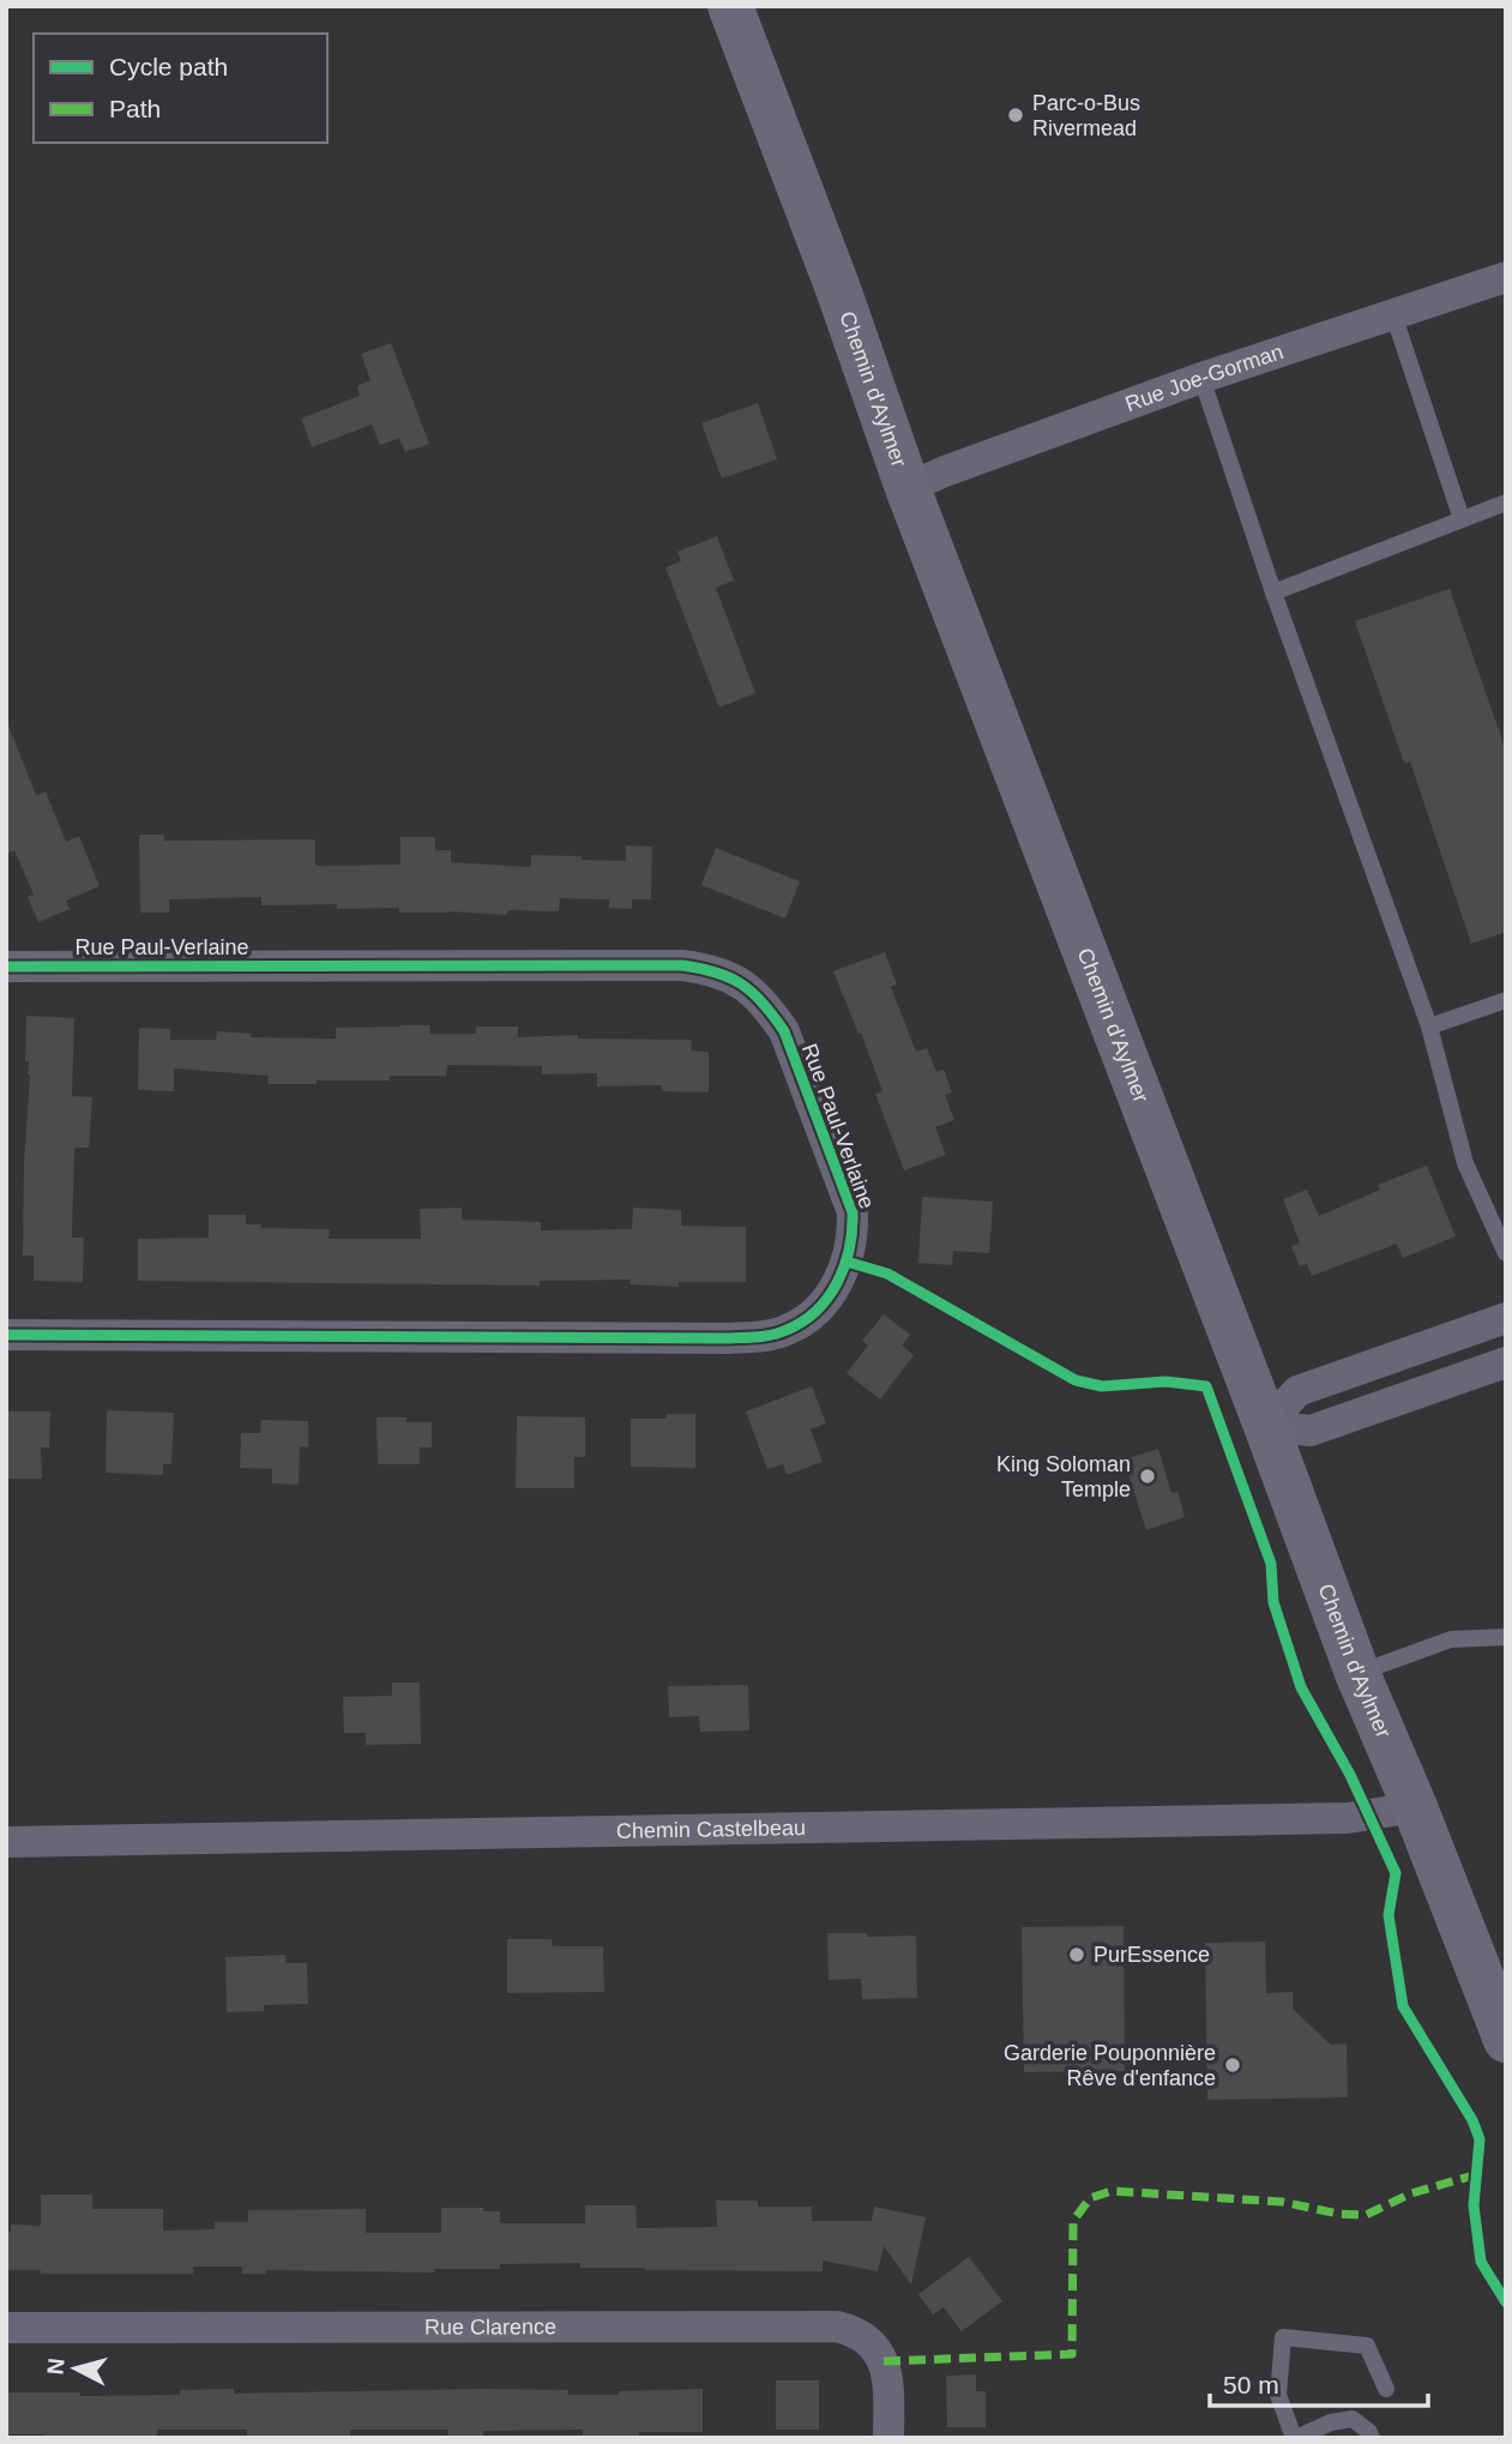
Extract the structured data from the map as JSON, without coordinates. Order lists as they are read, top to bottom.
{
  "streets": {
    "main road": ["Chemin d'Aylmer"],
    "street": [
      "Rue Joe-Gorman",
      "Rue Paul-Verlaine",
      "Chemin Castelbeau",
      "Rue Clarence"
    ]
  },
  "crossings": [
    ["Rue Joe-Gorman", "Chemin d'Aylmer"],
    ["Chemin d'Aylmer", "Chemin Castelbeau"]
  ],
  "places": [
    "Parc-o-Bus Rivermead",
    "King Soloman Temple",
    "PurEssence",
    "Garderie Pouponnière Rêve d'enfance"
  ],
  "legend": ["Cycle path", "Path"],
  "scale_bar": "50 m",
  "north": "left"
}
